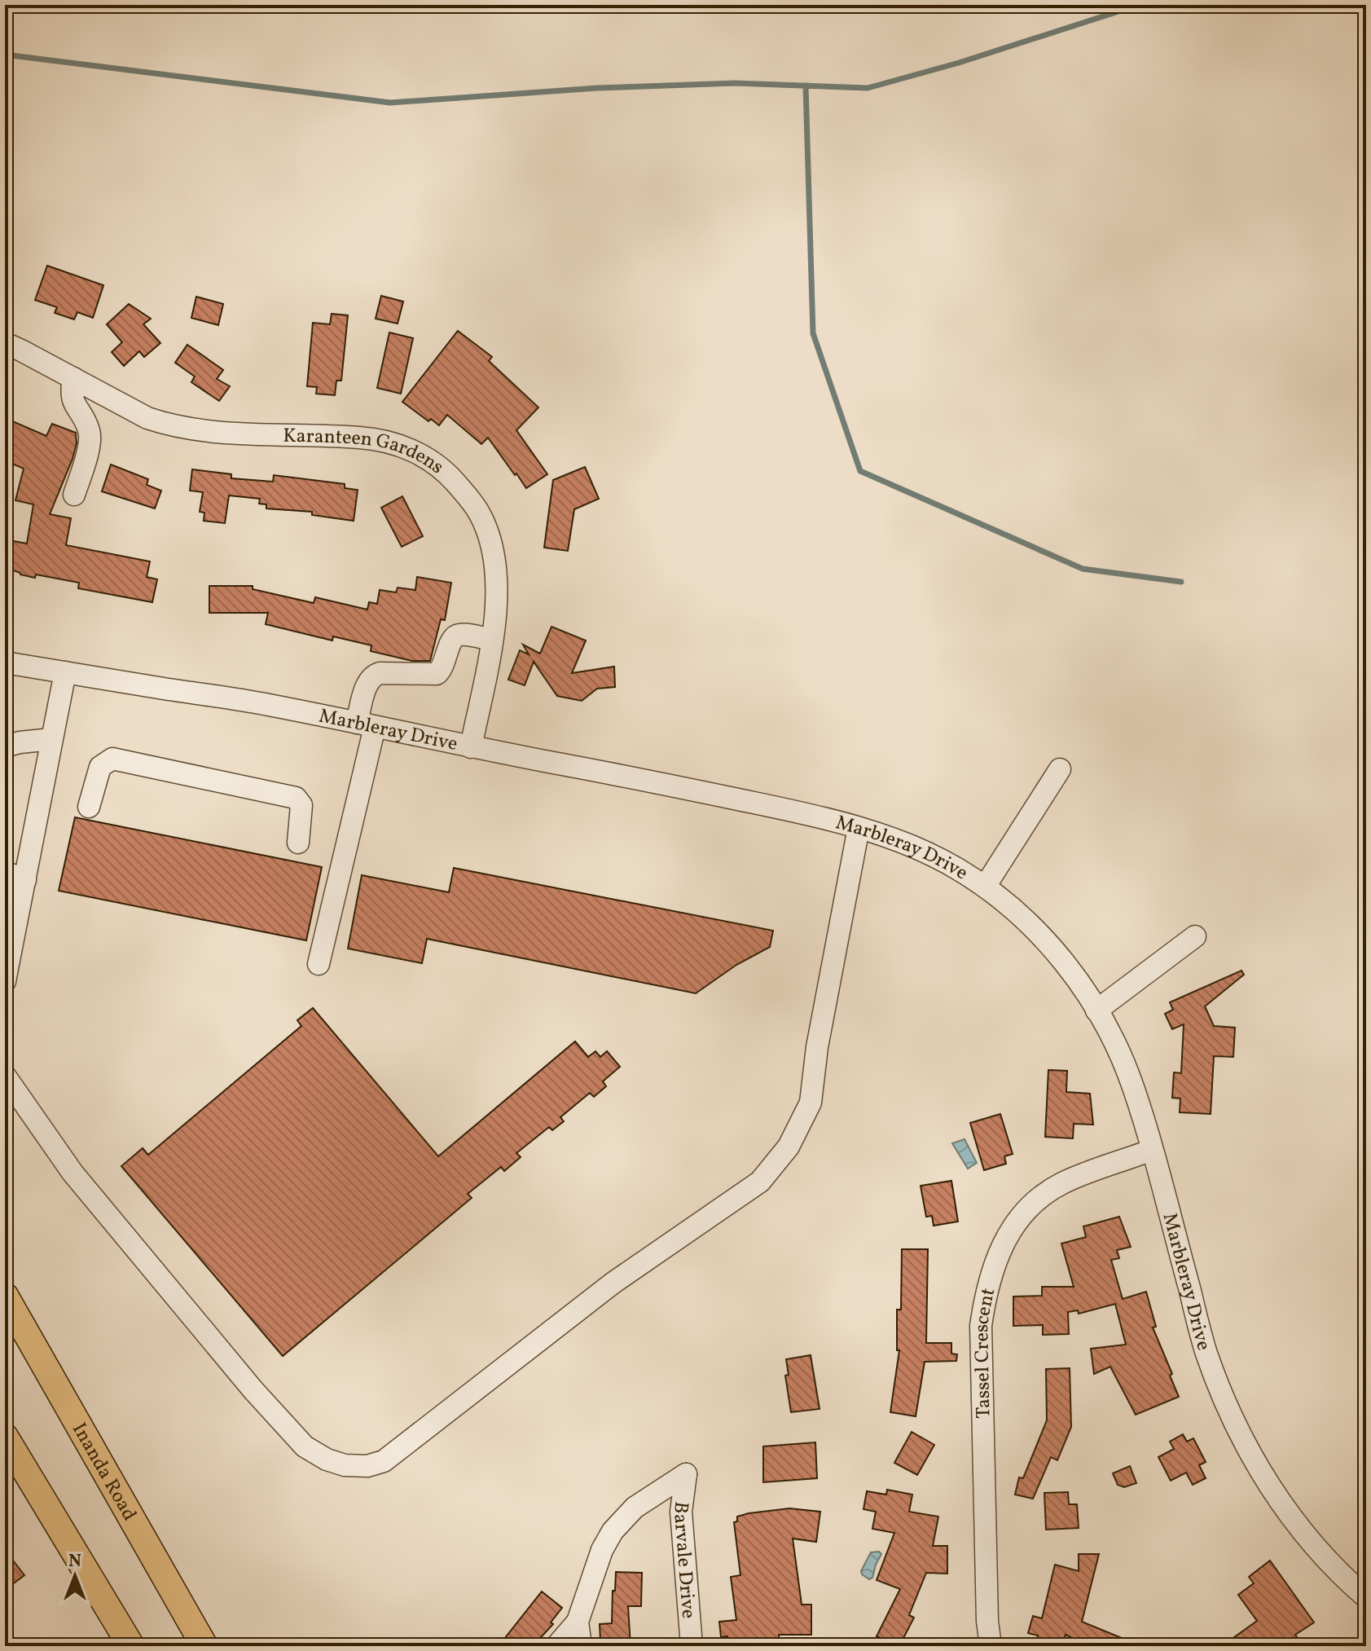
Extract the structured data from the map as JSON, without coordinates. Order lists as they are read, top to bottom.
{
  "streets": {
    "main road": ["Inanda Road"],
    "street": [
      "Karanteen Gardens",
      "Marbleray Drive",
      "Tassel Crescent",
      "Barvale Drive"
    ]
  },
  "crossings": [
    ["Karanteen Gardens", "Marbleray Drive"],
    ["Marbleray Drive", "Tassel Crescent"]
  ],
  "north": "top"
}
